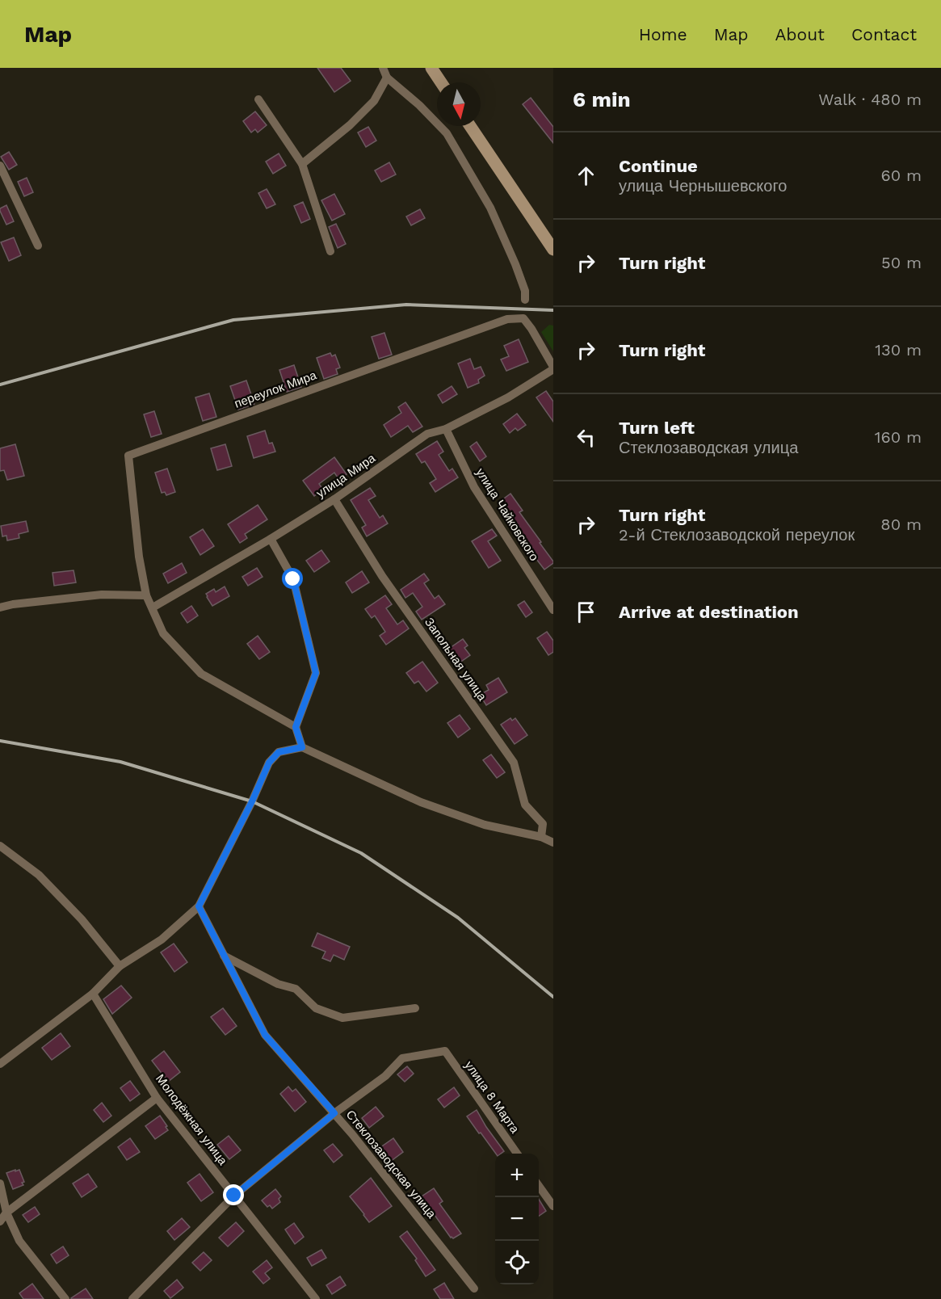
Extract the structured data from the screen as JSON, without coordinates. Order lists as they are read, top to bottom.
{
  "streets": {
    "street": [
      "переулок Мира",
      "улица Мира",
      "улица Чайковского",
      "Запольная улица",
      "улица 8 Марта",
      "Молодёжная улица",
      "Стеклозаводская улица"
    ]
  },
  "crossings": [
    ["переулок Мира", "улица Мира"],
    ["улица Мира", "улица Чайковского"],
    ["улица Мира", "Запольная улица"],
    ["улица 8 Марта", "Стеклозаводская улица"]
  ],
  "north": "bottom",
  "page": {
    "header": "Map",
    "nav": [
      "Home",
      "Map",
      "About",
      "Contact"
    ],
    "heading": ["6 min", "Walk · 480 m"],
    "list": [
      ["Continue", "улица Чернышевского", "60 m"],
      ["Turn right", "50 m"],
      ["Turn right", "130 m"],
      ["Turn left", "Стеклозаводская улица", "160 m"],
      ["Turn right", "2-й Стеклозаводской переулок", "80 m"],
      "Arrive at destination"
    ],
    "map_buttons": ["+", "−"]
  }
}
